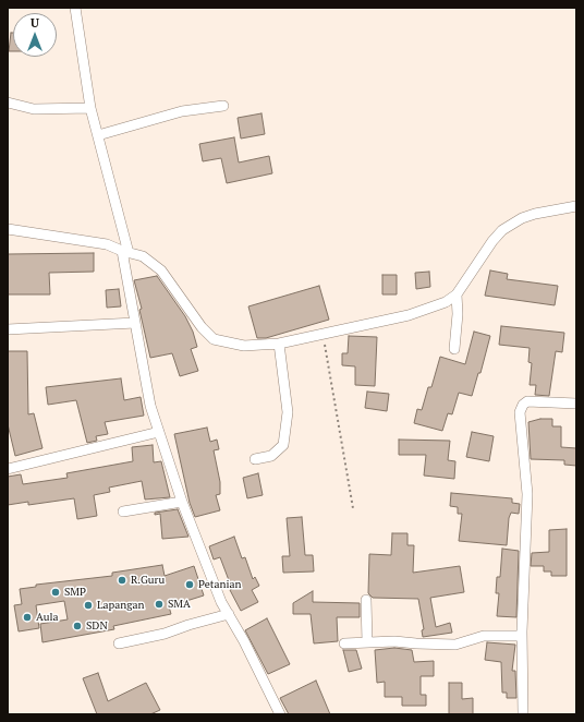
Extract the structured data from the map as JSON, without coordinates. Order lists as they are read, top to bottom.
{
  "places": [
    "R.Guru",
    "Petanian",
    "SMP",
    "SMA",
    "Lapangan",
    "Aula",
    "SDN"
  ],
  "north": "top"
}
